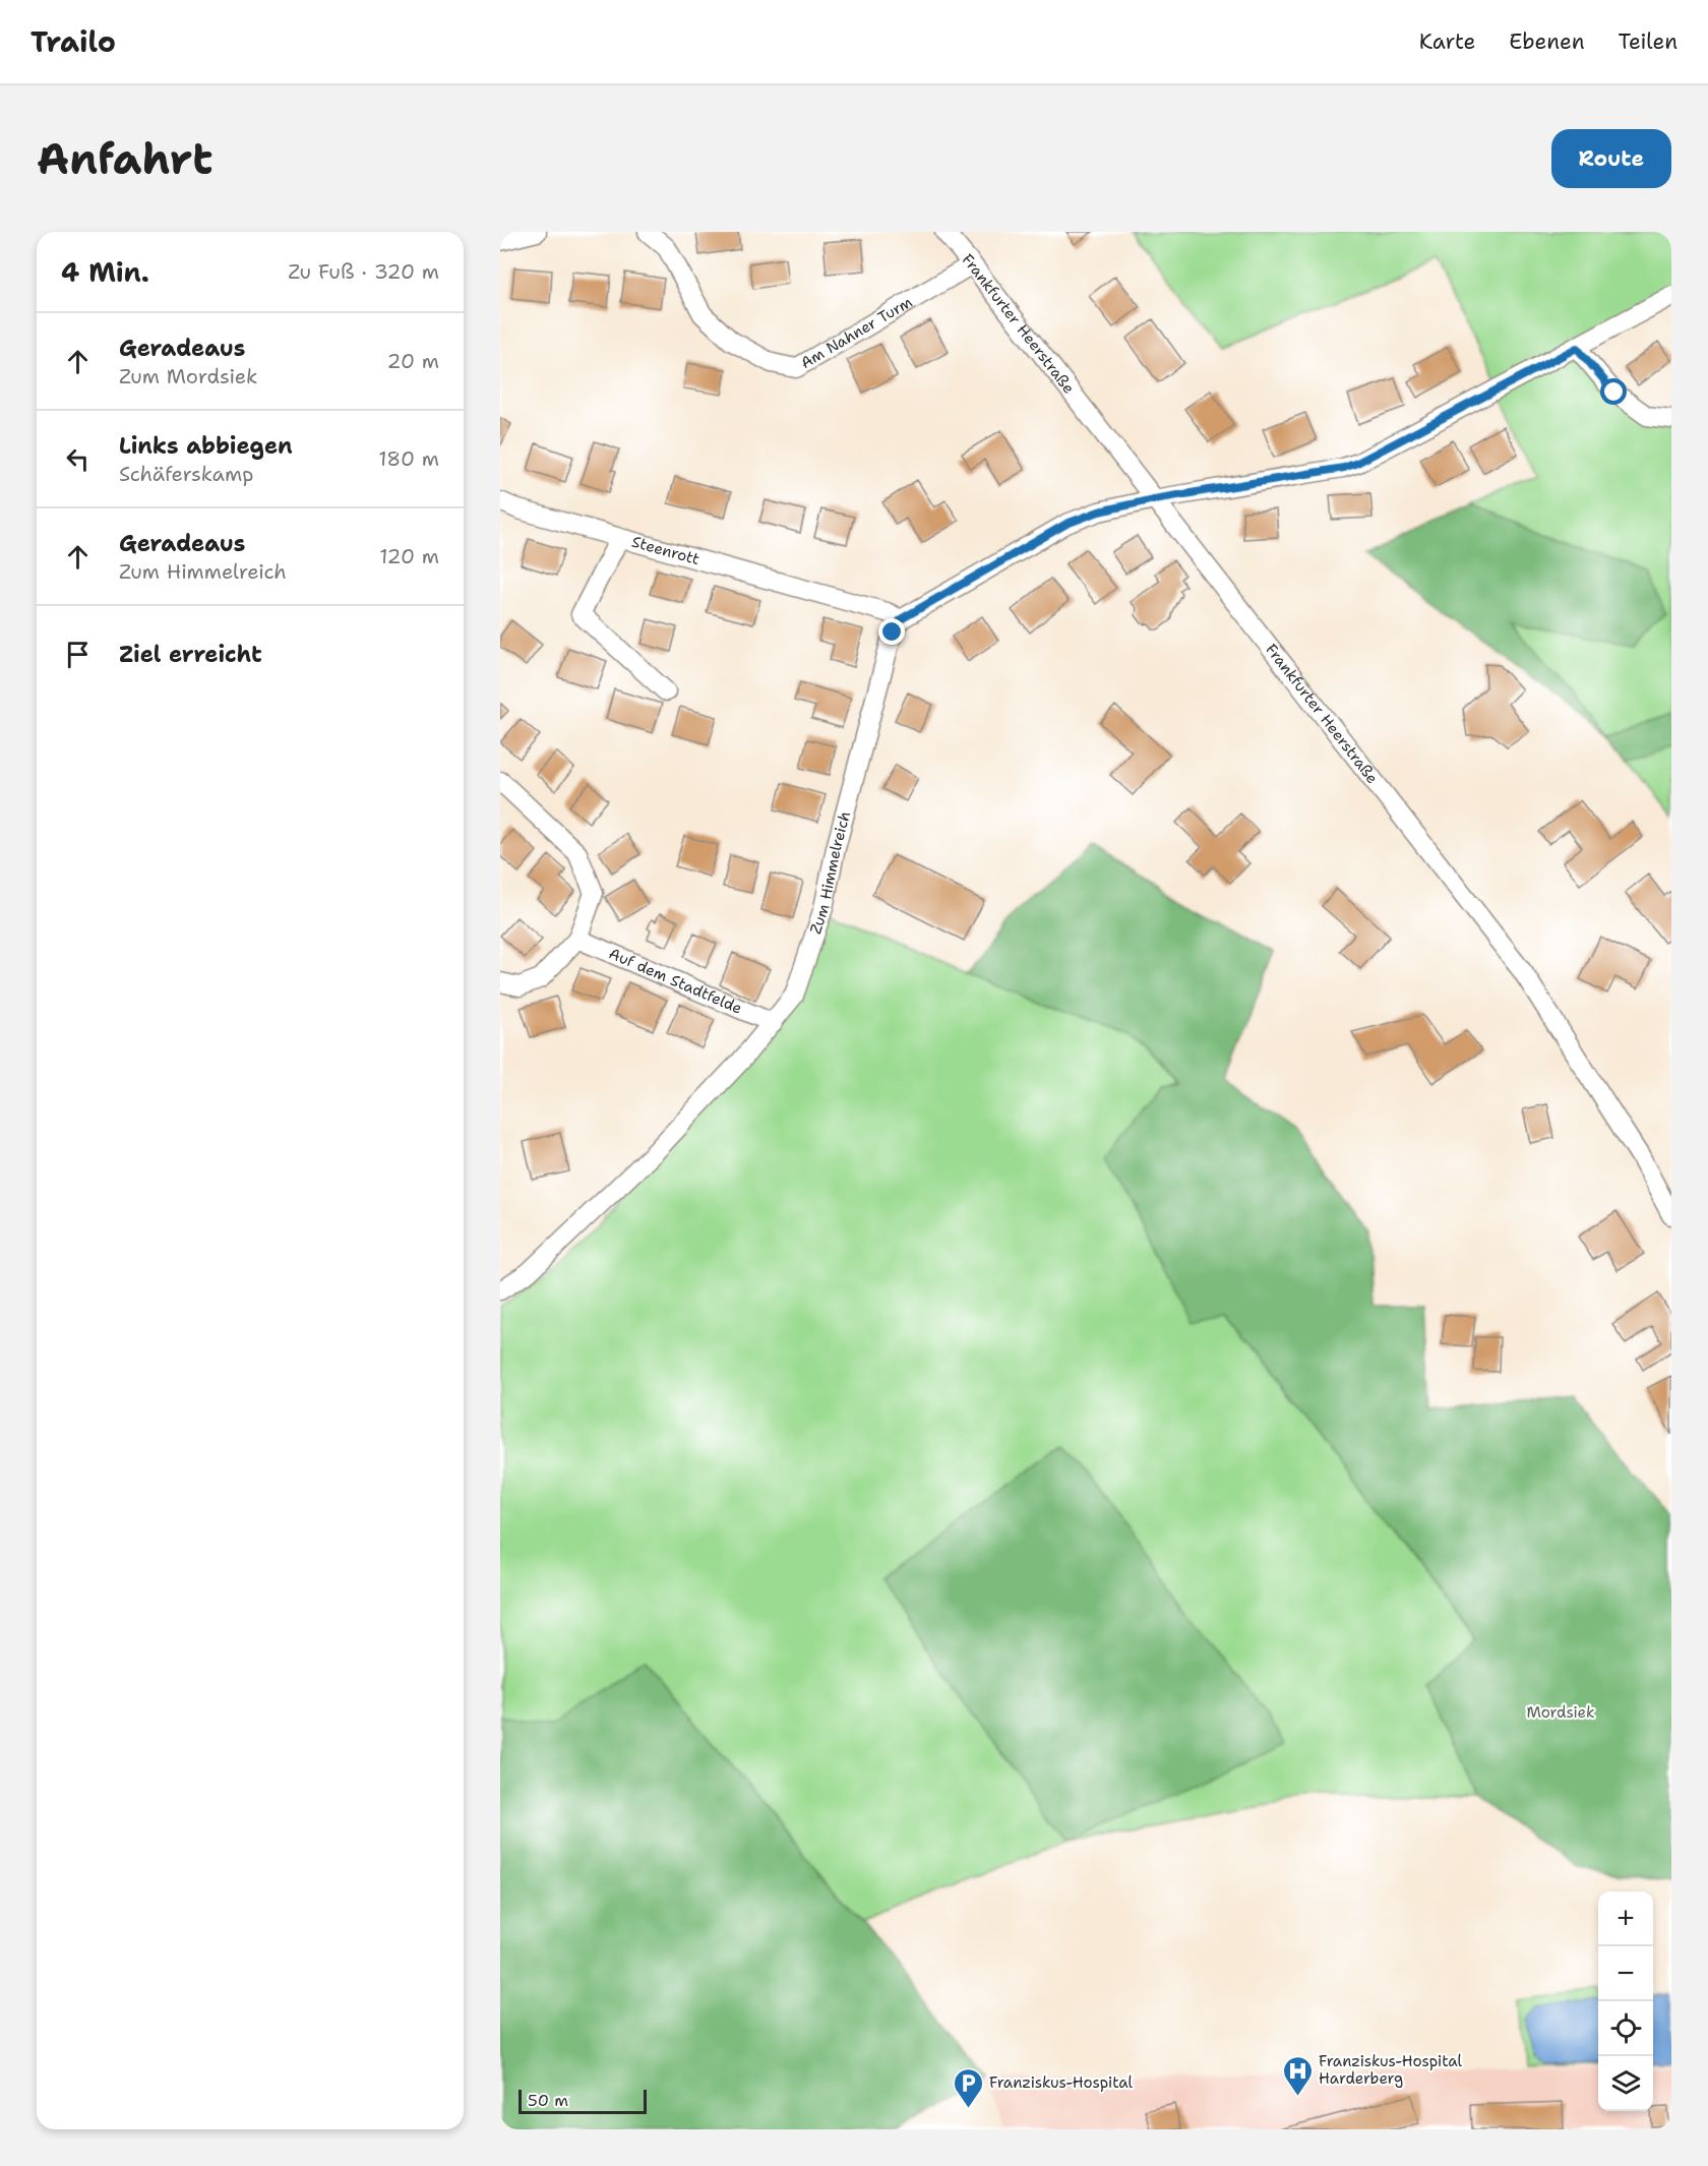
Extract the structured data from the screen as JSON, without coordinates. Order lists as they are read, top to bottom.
{
  "streets": {
    "street": [
      "Frankfurter Heerstraße",
      "Am Nahner Turm",
      "Steenrott",
      "Zum Himmelreich",
      "Auf dem Stadtfelde"
    ]
  },
  "crossings": [
    ["Frankfurter Heerstraße", "Am Nahner Turm"],
    ["Steenrott", "Zum Himmelreich"],
    ["Zum Himmelreich", "Auf dem Stadtfelde"]
  ],
  "parks": ["Mordsiek"],
  "places": {
    "hospital": ["Franziskus-Hospital Harderberg"],
    "parking": ["Franziskus-Hospital"]
  },
  "scale_bar": "50 m",
  "page": {
    "header": "Trailo",
    "nav": ["Karte", "Ebenen", "Teilen"],
    "buttons": "Route",
    "title": "Anfahrt",
    "heading": ["4 Min.", "Zu Fuß · 320 m"],
    "list": [
      ["Geradeaus", "Zum Mordsiek", "20 m"],
      ["Links abbiegen", "Schäferskamp", "180 m"],
      ["Geradeaus", "Zum Himmelreich", "120 m"],
      "Ziel erreicht"
    ],
    "map_buttons": ["+", "−"],
    "scale": "50 m"
  }
}
